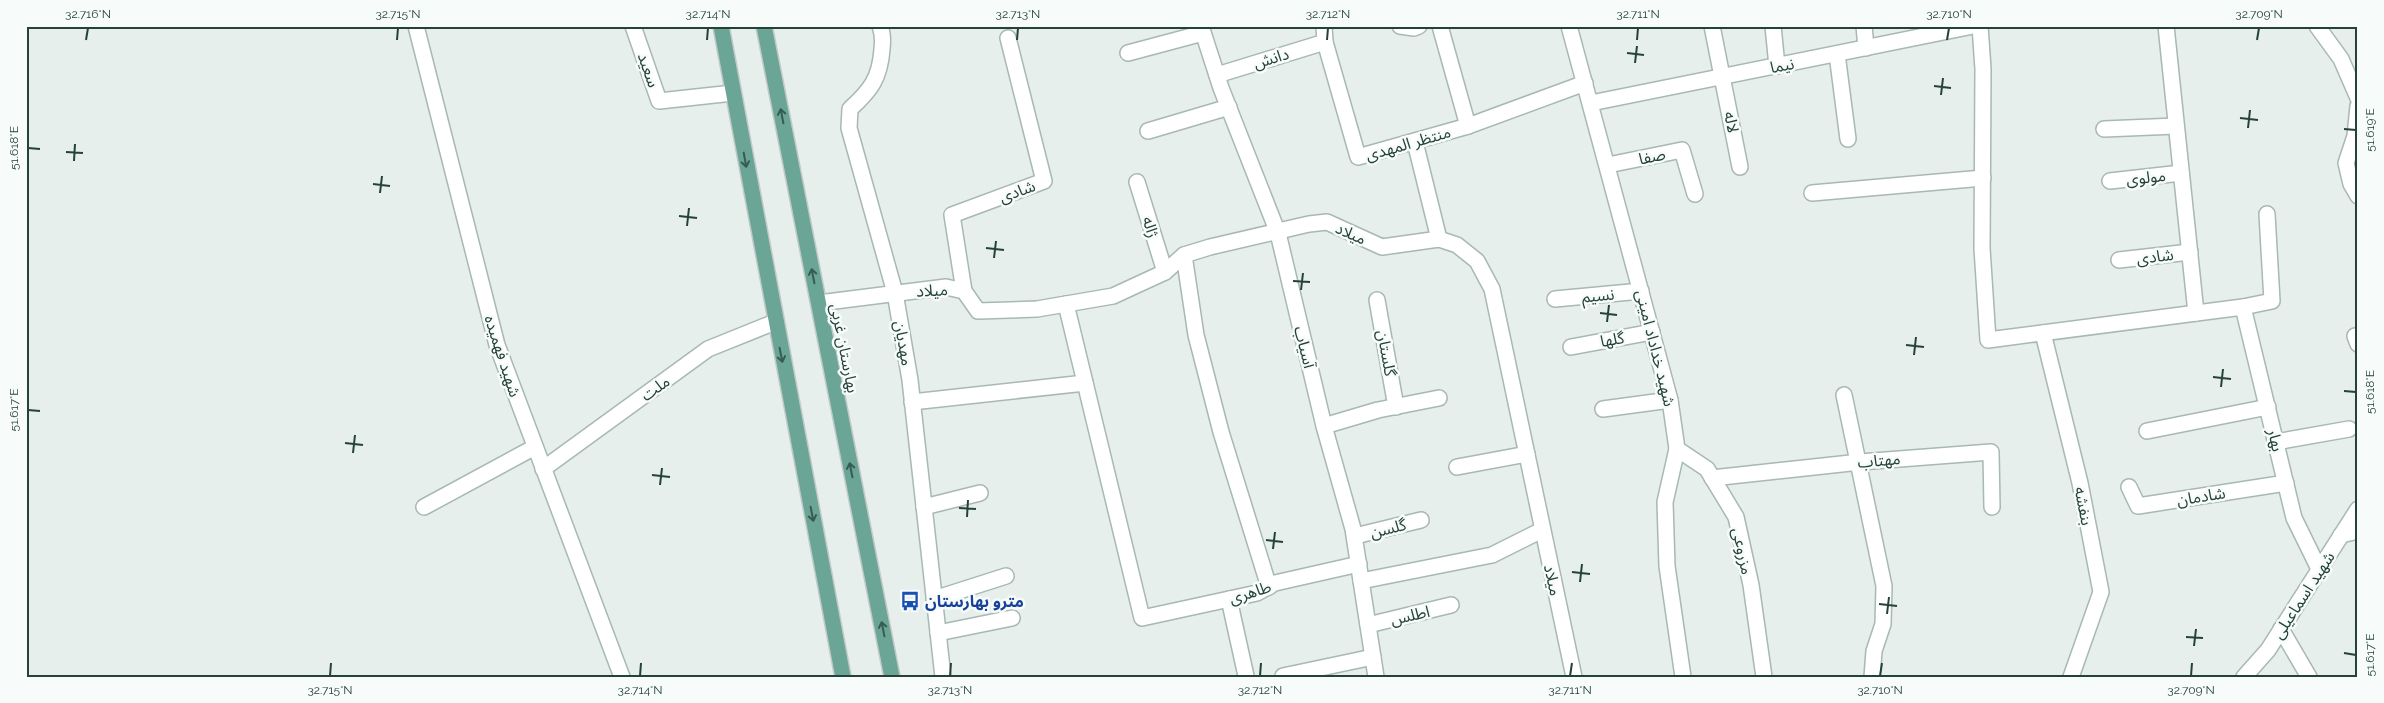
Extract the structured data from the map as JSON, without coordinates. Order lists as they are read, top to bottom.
{
  "streets": {
    "main road": ["بهارستان غربی"],
    "street": [
      "دانش",
      "نیما",
      "سعید",
      "لاله",
      "منتظر المهدی",
      "صفا",
      "مولوی",
      "شادی",
      "ژاله",
      "میلاد",
      "نسیم",
      "گلها",
      "مهدیان",
      "آسیاب",
      "شهید خداداد امینی",
      "گلستان",
      "شهید فهمیده",
      "ملت",
      "بهار",
      "مهتاب",
      "شادمان",
      "بنفشه",
      "گلسن",
      "مزروعی",
      "طاهری",
      "شهید اسماعیلی",
      "اطلس"
    ]
  },
  "crossings": [
    ["دانش", "منتظر المهدی"],
    ["دانش", "آسیاب"],
    ["نیما", "لاله"],
    ["نیما", "شهید خداداد امینی"],
    ["منتظر المهدی", "شهید خداداد امینی"],
    ["صفا", "شهید خداداد امینی"],
    ["شادی", "میلاد"],
    ["ژاله", "میلاد"],
    ["میلاد", "مهدیان"],
    ["میلاد", "آسیاب"],
    ["میلاد", "بهارستان غربی"],
    ["نسیم", "شهید خداداد امینی"],
    ["گلها", "شهید خداداد امینی"],
    ["آسیاب", "گلسن"],
    ["آسیاب", "طاهری"],
    ["آسیاب", "اطلس"],
    ["شهید خداداد امینی", "مزروعی"],
    ["شهید فهمیده", "ملت"],
    ["بهار", "شادمان"],
    ["بهار", "شهید اسماعیلی"],
    ["مهتاب", "مزروعی"]
  ],
  "places": {
    "bus stop": ["مترو بهارستان"]
  },
  "coordinates": [
    "32.716°N",
    "32.715°N",
    "32.714°N",
    "32.713°N",
    "32.712°N",
    "32.711°N",
    "32.710°N",
    "32.709°N",
    "51.619°E",
    "51.618°E",
    "51.617°E"
  ]
}
